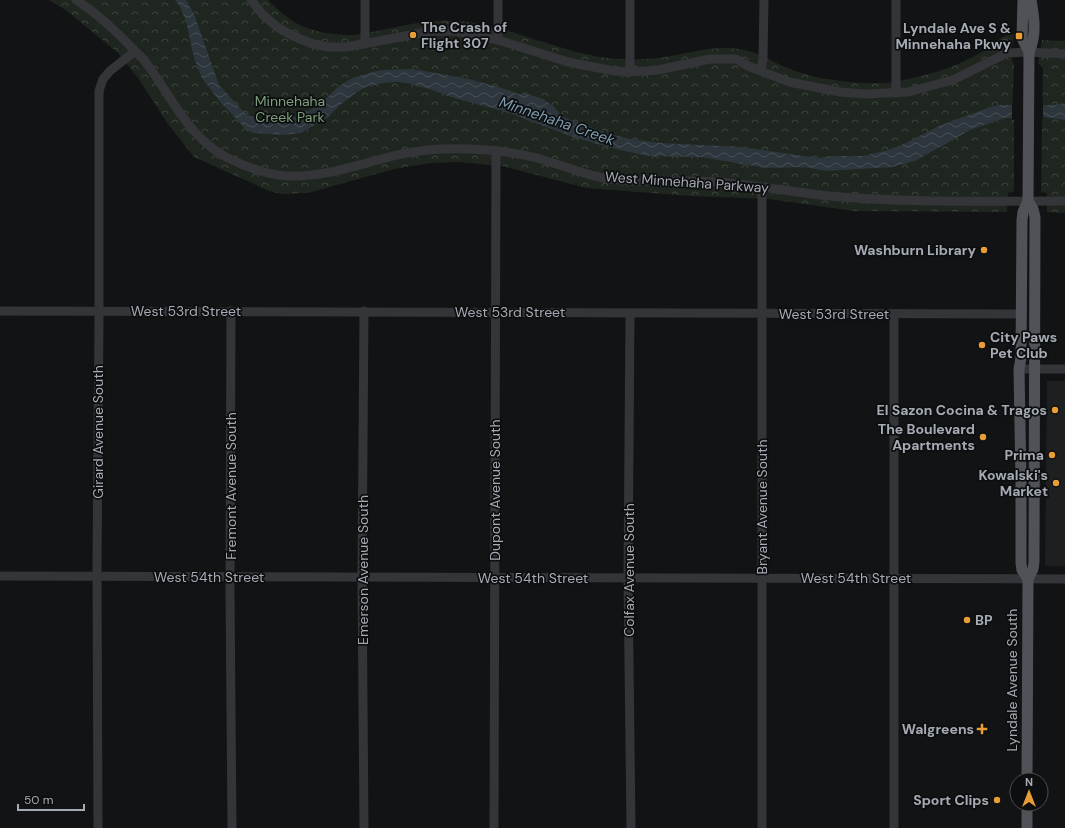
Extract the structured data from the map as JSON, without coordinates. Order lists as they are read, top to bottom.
{
  "streets": {
    "main road": ["Lyndale Avenue South"],
    "street": [
      "West Minnehaha Parkway",
      "West 53rd Street",
      "Girard Avenue South",
      "Fremont Avenue South",
      "Dupont Avenue South",
      "Bryant Avenue South",
      "Emerson Avenue South",
      "Colfax Avenue South",
      "West 54th Street"
    ]
  },
  "crossings": [
    ["West Minnehaha Parkway", "Girard Avenue South"],
    ["West Minnehaha Parkway", "Dupont Avenue South"],
    ["West Minnehaha Parkway", "Bryant Avenue South"],
    ["West Minnehaha Parkway", "Lyndale Avenue South"],
    ["West 53rd Street", "Girard Avenue South"],
    ["West 53rd Street", "Fremont Avenue South"],
    ["West 53rd Street", "Dupont Avenue South"],
    ["West 53rd Street", "Bryant Avenue South"],
    ["West 53rd Street", "Emerson Avenue South"],
    ["West 53rd Street", "Colfax Avenue South"],
    ["West 53rd Street", "Lyndale Avenue South"],
    ["Girard Avenue South", "West 54th Street"],
    ["Fremont Avenue South", "West 54th Street"],
    ["Dupont Avenue South", "West 54th Street"],
    ["Bryant Avenue South", "West 54th Street"],
    ["Emerson Avenue South", "West 54th Street"],
    ["Colfax Avenue South", "West 54th Street"],
    ["West 54th Street", "Lyndale Avenue South"]
  ],
  "water": ["Minnehaha Creek"],
  "parks": ["Minnehaha Creek Park"],
  "places": {
    "other": [
      "The Crash of Flight 307",
      "Washburn Library",
      "City Paws Pet Club",
      "El Sazon Cocina & Tragos",
      "The Boulevard Apartments",
      "Prima",
      "Kowalski's Market",
      "BP",
      "Sport Clips"
    ],
    "transit": ["Lyndale Ave S & Minnehaha Pkwy"],
    "health": ["Walgreens"]
  },
  "scale_bar": "50 m",
  "north": "top"
}
